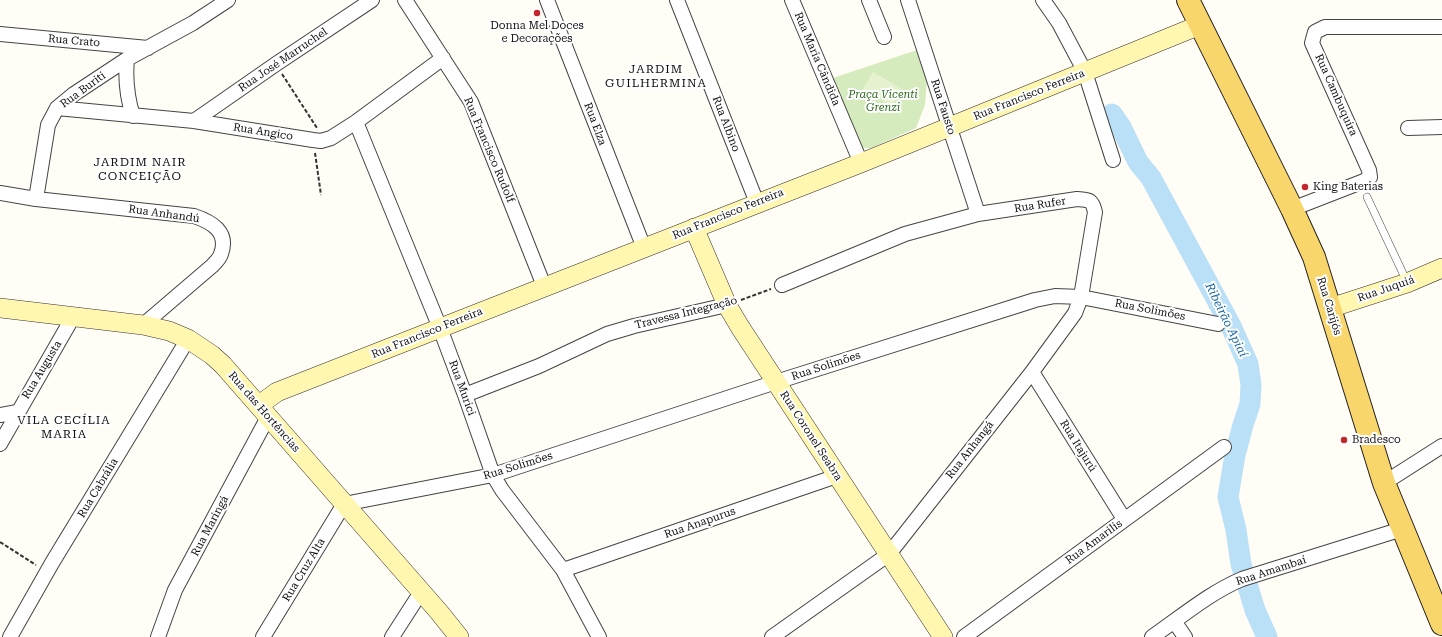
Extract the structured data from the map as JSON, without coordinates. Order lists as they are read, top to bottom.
{
  "streets": {
    "main road": ["Rua Carijós"],
    "street": [
      "Rua Crato",
      "Rua Maria Cândida",
      "Rua José Marruchel",
      "Rua Buriti",
      "Rua Francisco Ferreira",
      "Rua Cambuquira",
      "Rua Fausto",
      "Rua Elza",
      "Rua Albino",
      "Rua Angico",
      "Rua Francisco Rudolf",
      "Rua Rufer",
      "Rua Anhandú",
      "Rua Juquiá",
      "Rua Solimões",
      "Travessa Integração",
      "Rua Augusta",
      "Rua Murici",
      "Rua das Hortências",
      "Rua Coronel Seabra",
      "Rua Itajurú",
      "Rua Anhangá",
      "Rua Cabrália",
      "Rua Anapurus",
      "Rua Maringá",
      "Rua Amarilis",
      "Rua Cruz Alta",
      "Rua Amambaí"
    ]
  },
  "crossings": [
    ["Rua Crato", "Rua Buriti"],
    ["Rua Maria Cândida", "Rua Francisco Ferreira"],
    ["Rua José Marruchel", "Rua Angico"],
    ["Rua Buriti", "Rua Angico"],
    ["Rua Buriti", "Rua Anhandú"],
    ["Rua Francisco Ferreira", "Rua Fausto"],
    ["Rua Francisco Ferreira", "Rua Elza"],
    ["Rua Francisco Ferreira", "Rua Albino"],
    ["Rua Francisco Ferreira", "Rua Francisco Rudolf"],
    ["Rua Francisco Ferreira", "Rua Carijós"],
    ["Rua Francisco Ferreira", "Rua Murici"],
    ["Rua Francisco Ferreira", "Rua das Hortências"],
    ["Rua Francisco Ferreira", "Rua Coronel Seabra"],
    ["Rua Francisco Ferreira", "Rua Maringá"],
    ["Rua Cambuquira", "Rua Carijós"],
    ["Rua Fausto", "Rua Rufer"],
    ["Rua Rufer", "Rua Anhangá"],
    ["Rua Anhandú", "Rua das Hortências"],
    ["Rua Juquiá", "Rua Carijós"],
    ["Rua Carijós", "Rua Amambaí"],
    ["Rua Solimões", "Rua Murici"],
    ["Rua Solimões", "Rua das Hortências"],
    ["Rua Solimões", "Rua Coronel Seabra"],
    ["Rua Solimões", "Rua Anhangá"],
    ["Rua Solimões", "Rua Cruz Alta"],
    ["Travessa Integração", "Rua Murici"],
    ["Travessa Integração", "Rua Coronel Seabra"],
    ["Rua Augusta", "Rua das Hortências"],
    ["Rua Murici", "Rua Anapurus"],
    ["Rua das Hortências", "Rua Cabrália"],
    ["Rua das Hortências", "Rua Maringá"],
    ["Rua das Hortências", "Rua Cruz Alta"],
    ["Rua Coronel Seabra", "Rua Anhangá"],
    ["Rua Coronel Seabra", "Rua Anapurus"],
    ["Rua Itajurú", "Rua Anhangá"],
    ["Rua Itajurú", "Rua Amarilis"]
  ],
  "districts": ["JARDIM GUILHERMINA", "JARDIM NAIR CONCEIÇÃO", "VILA CECÍLIA MARIA"],
  "water": ["Ribeirão Apiaí"],
  "parks": ["Praça Vicenti Grenzi"],
  "places": ["Donna Mel Doces e Decorações", "King Baterias", "Bradesco"]
}
